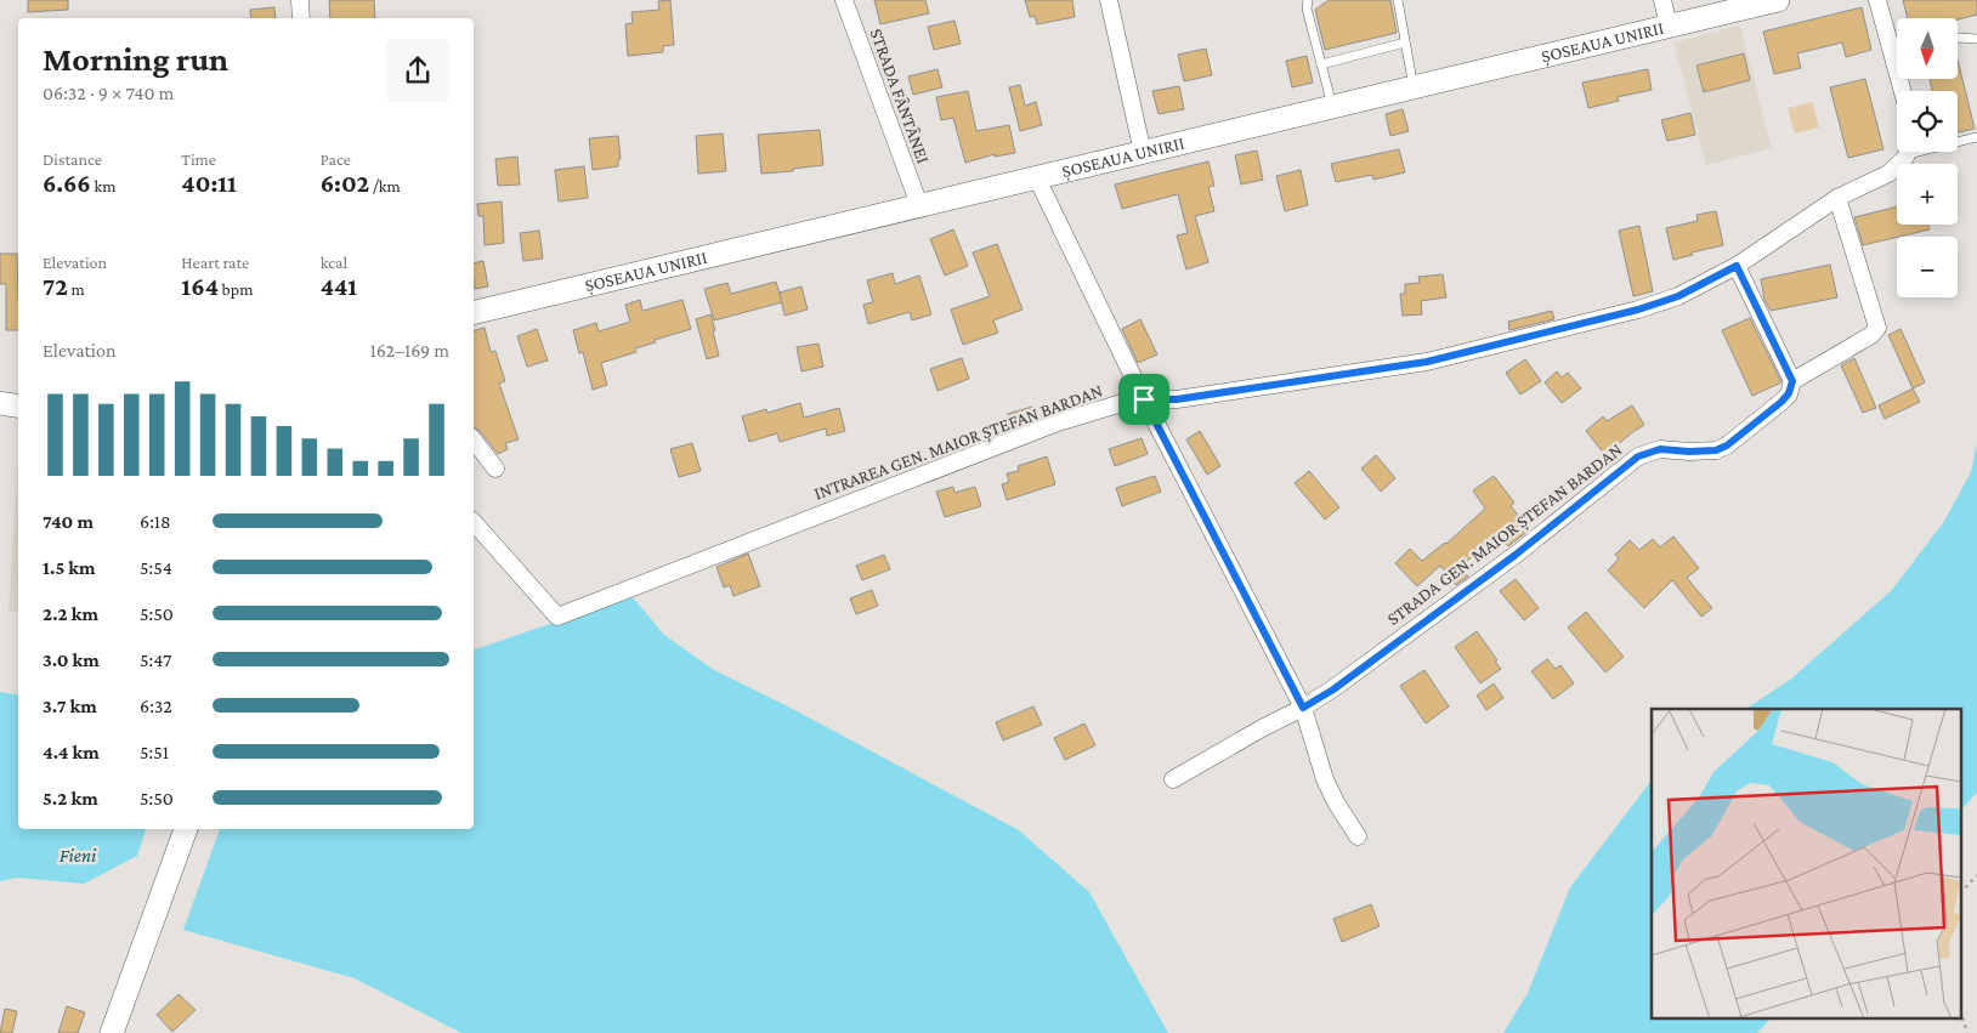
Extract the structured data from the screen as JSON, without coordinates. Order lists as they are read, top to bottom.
{
  "streets": {
    "main road": ["ȘOSEAUA UNIRII"],
    "street": ["STRADA FÂNTÂNEI", "INTRAREA GEN. MAIOR ȘTEFAN BARDAN", "STRADA GEN. MAIOR ȘTEFAN BARDAN"]
  },
  "crossings": [
    ["ȘOSEAUA UNIRII", "STRADA FÂNTÂNEI"]
  ],
  "water": ["Fieni"],
  "north": "bottom",
  "page": {
    "map_buttons": ["+", "−"],
    "heading": ["Morning run", "06:32 · 9 × 740 m"],
    "stats": [
      ["Distance", "6.66 km"],
      ["Time", "40:11"],
      ["Pace", "6:02 /km"],
      ["Elevation", "72 m"],
      ["Heart rate", "164 bpm"],
      ["kcal", "441"]
    ],
    "chart": ["Elevation", "162–169 m"],
    "list": [
      {
        "name": "740 m",
        "note": "6:18"
      },
      {
        "name": "1.5 km",
        "note": "5:54"
      },
      {
        "name": "2.2 km",
        "note": "5:50"
      },
      {
        "name": "3.0 km",
        "note": "5:47"
      },
      {
        "name": "3.7 km",
        "note": "6:32"
      },
      {
        "name": "4.4 km",
        "note": "5:51"
      },
      {
        "name": "5.2 km",
        "note": "5:50"
      }
    ]
  }
}
